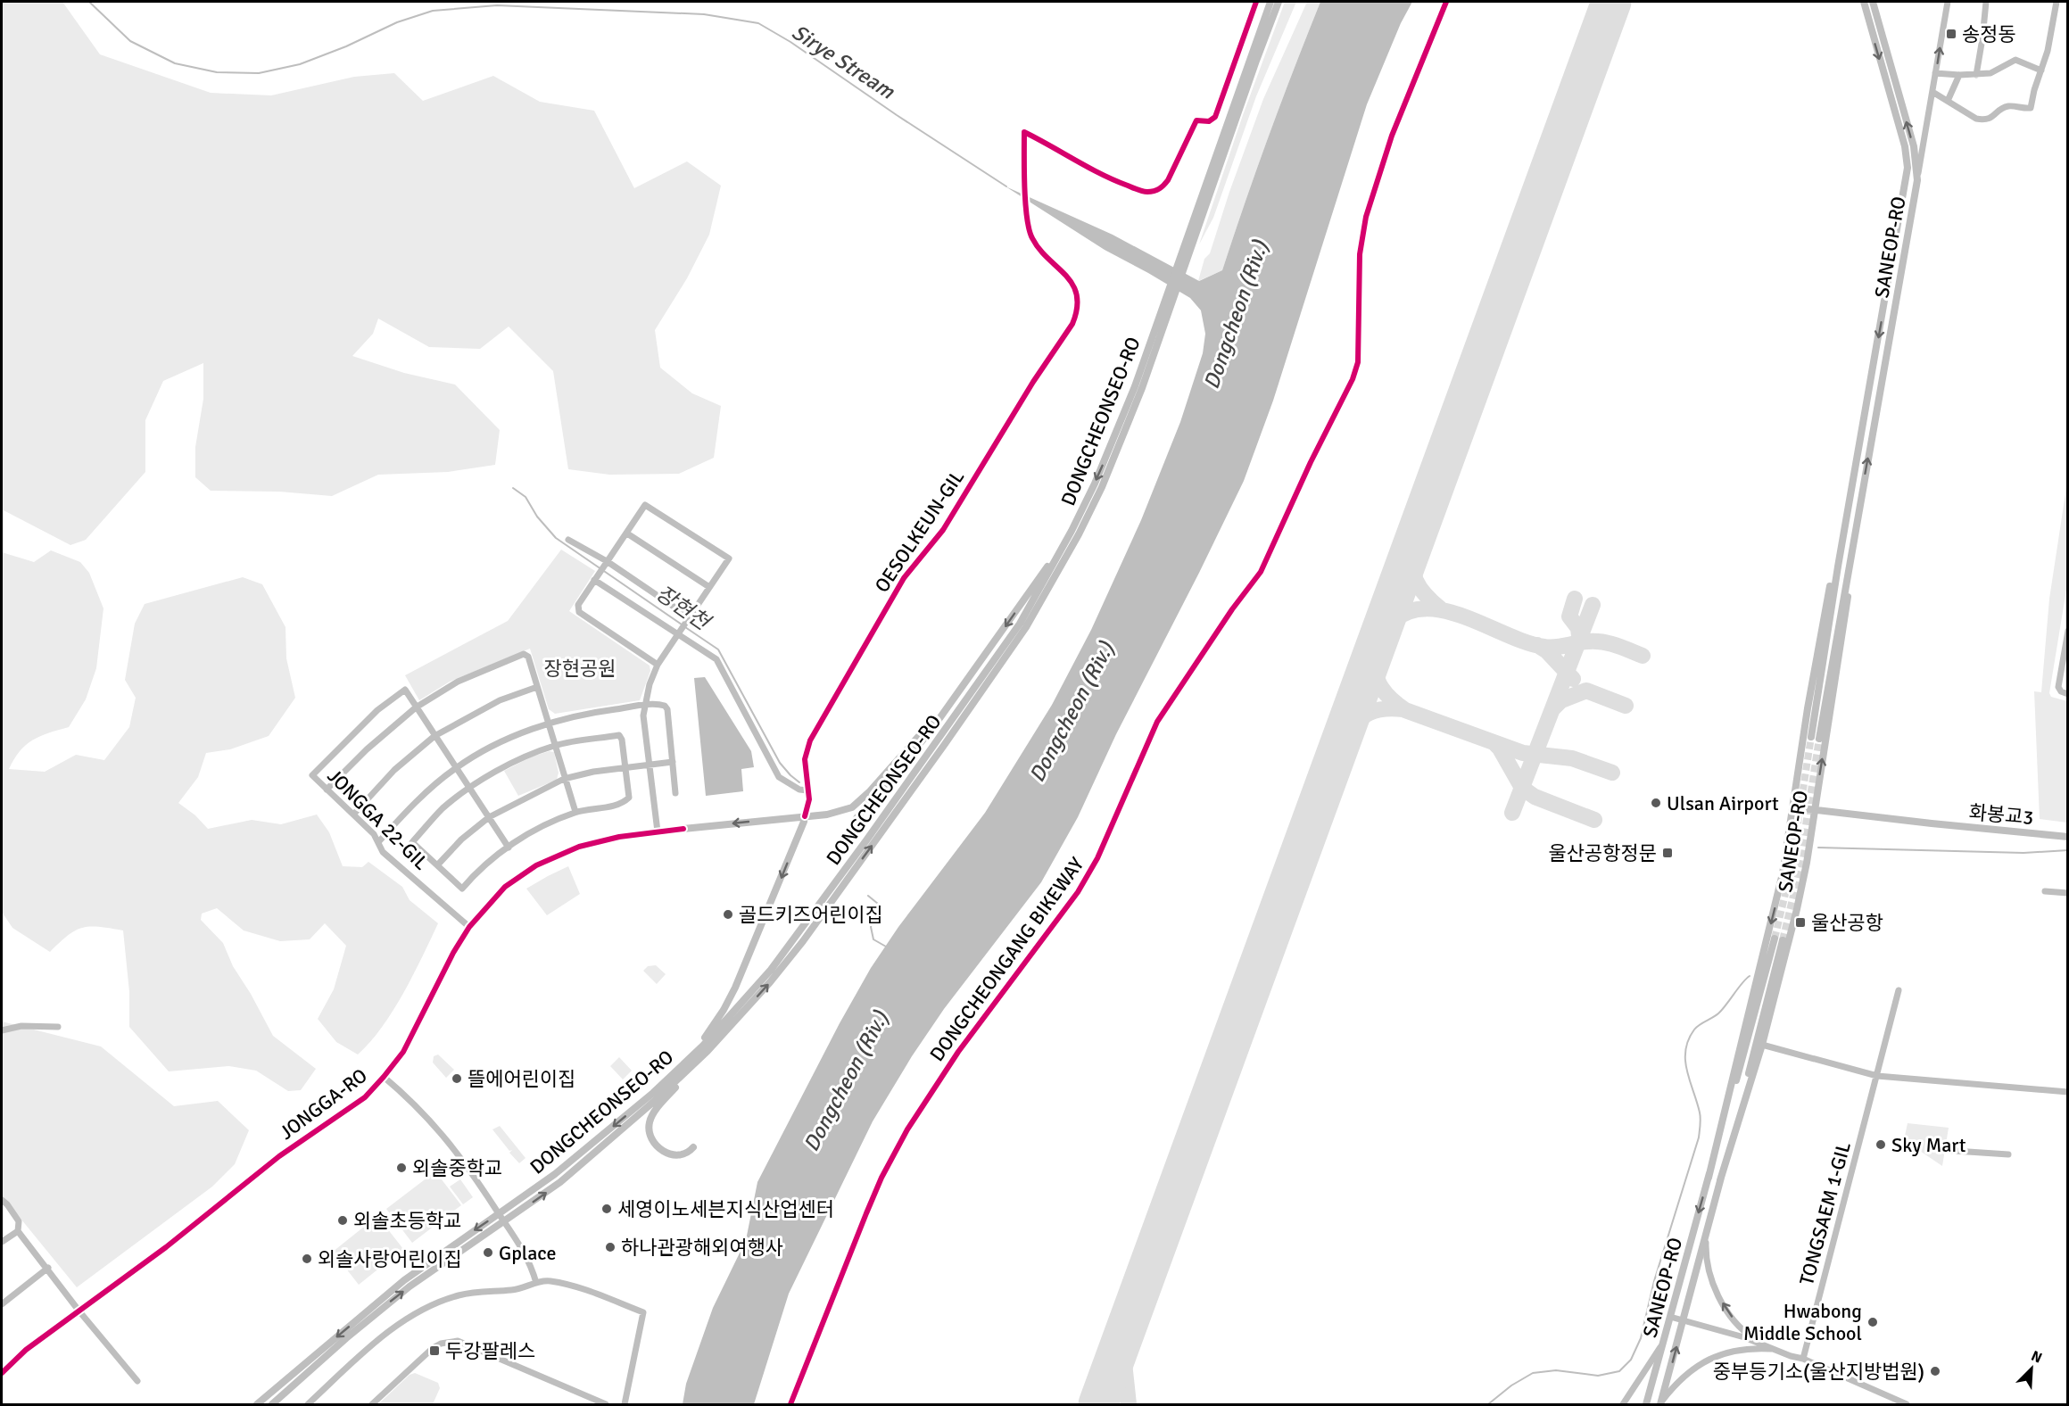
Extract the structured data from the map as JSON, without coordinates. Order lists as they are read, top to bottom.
{
  "streets": {
    "main road": ["SANEOP-RO", "DONGCHEONSEO-RO", "화봉교3"],
    "street": [
      "OESOLKEUN-GIL",
      "JONGGA 22-GIL",
      "JONGGA-RO",
      "TONGSAEM 1-GIL"
    ],
    "cycle path": ["DONGCHEONGANG BIKEWAY"]
  },
  "crossings": [
    ["SANEOP-RO", "화봉교3"],
    ["DONGCHEONSEO-RO", "JONGGA-RO"],
    ["JONGGA 22-GIL", "JONGGA-RO"]
  ],
  "water": ["Sirye Stream", "Dongcheon (Riv.)", "장현천"],
  "parks": ["장현공원"],
  "places": {
    "transit": [
      "송정동",
      "울산공항정문",
      "울산공항",
      "두강팔레스"
    ],
    "other": [
      "Ulsan Airport",
      "골드키즈어린이집",
      "뜰에어린이집",
      "Sky Mart",
      "외솔중학교",
      "세영이노세븐지식산업센터",
      "외솔초등학교",
      "하나관광해외여행사",
      "Gplace",
      "외솔사랑어린이집",
      "Hwabong Middle School",
      "중부등기소(울산지방법원)"
    ]
  },
  "north": "top right"
}
